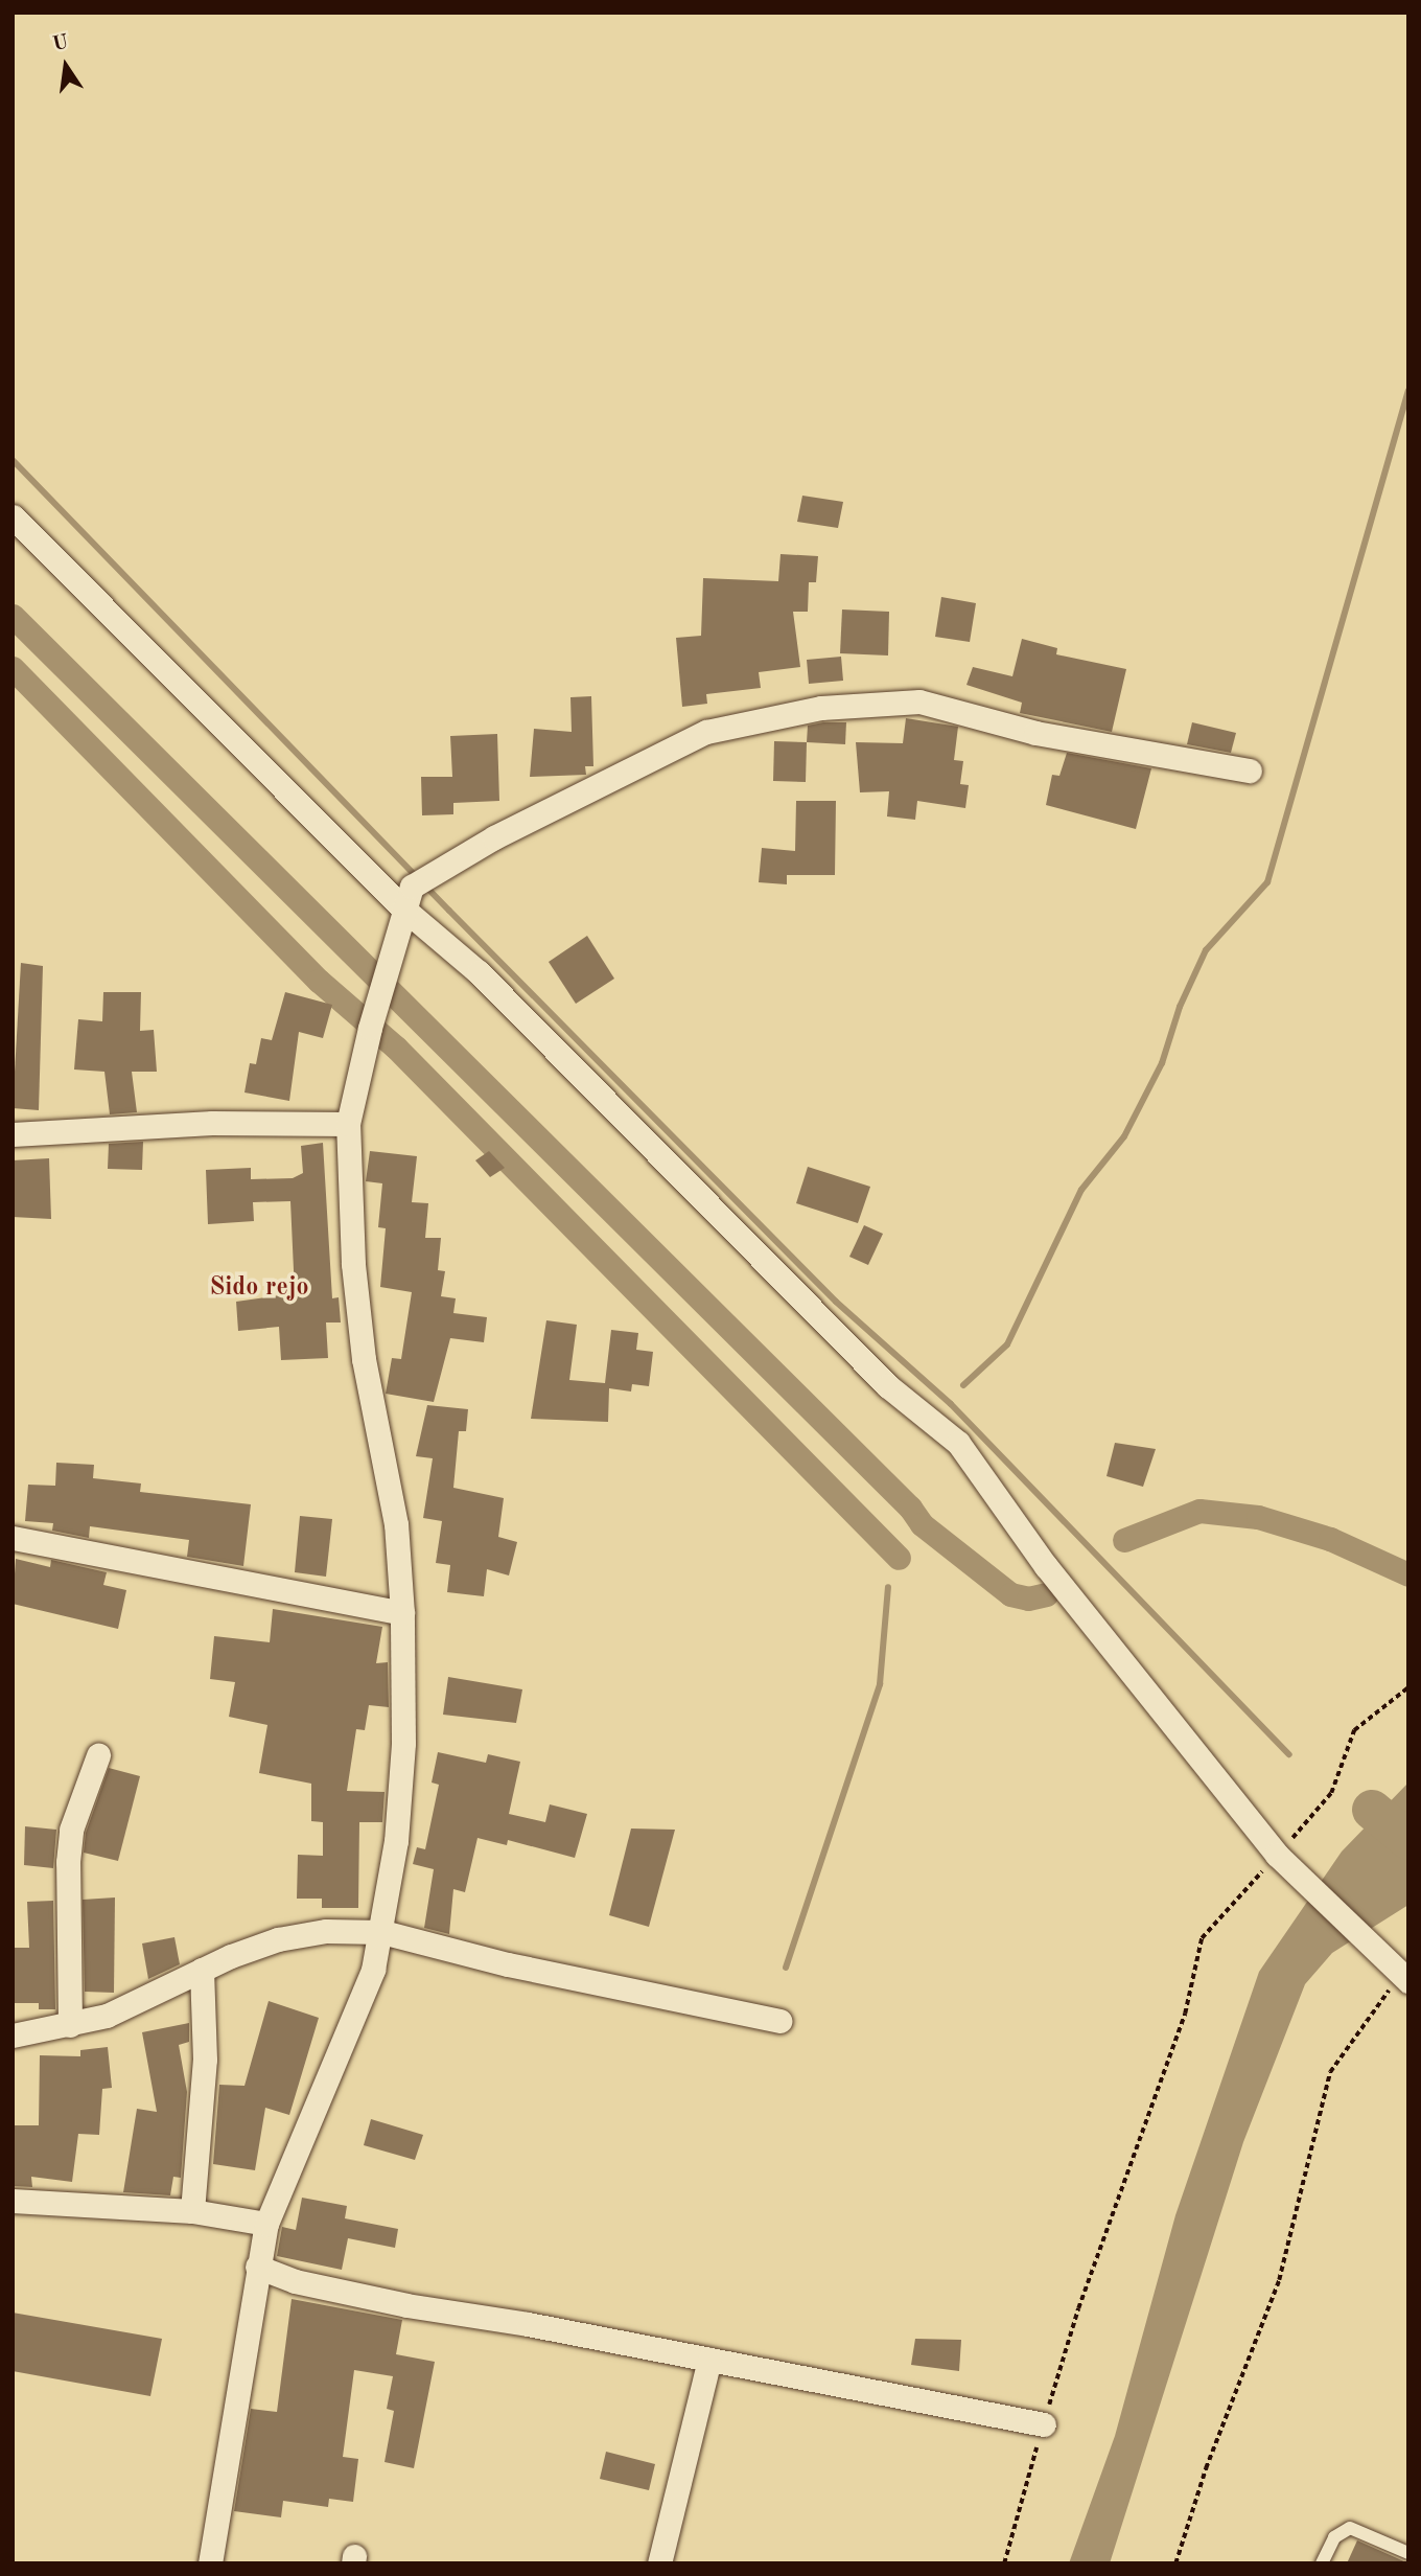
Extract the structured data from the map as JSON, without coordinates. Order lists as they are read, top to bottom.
{
  "districts": ["Sido rejo"],
  "north": "top"
}
